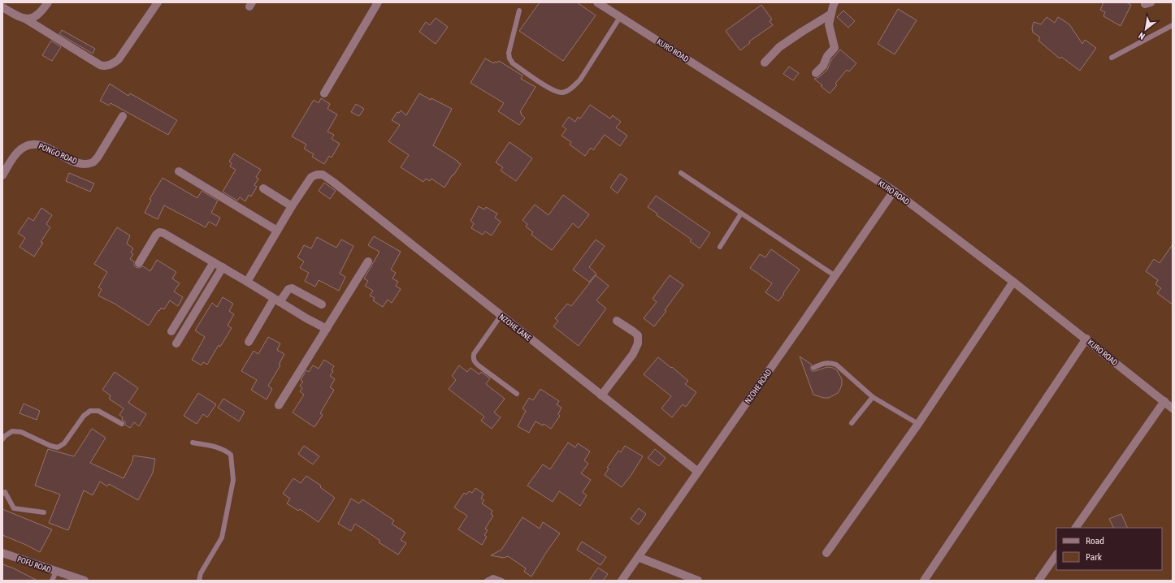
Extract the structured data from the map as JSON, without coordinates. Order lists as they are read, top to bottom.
{
  "streets": {
    "street": [
      "KURO ROAD",
      "PONGO ROAD",
      "NZOHE LANE",
      "NZOHE ROAD",
      "POFU ROAD"
    ]
  },
  "crossings": [
    ["KURO ROAD", "NZOHE ROAD"],
    ["NZOHE LANE", "NZOHE ROAD"]
  ],
  "legend": ["Road", "Park"],
  "north": "bottom left"
}
